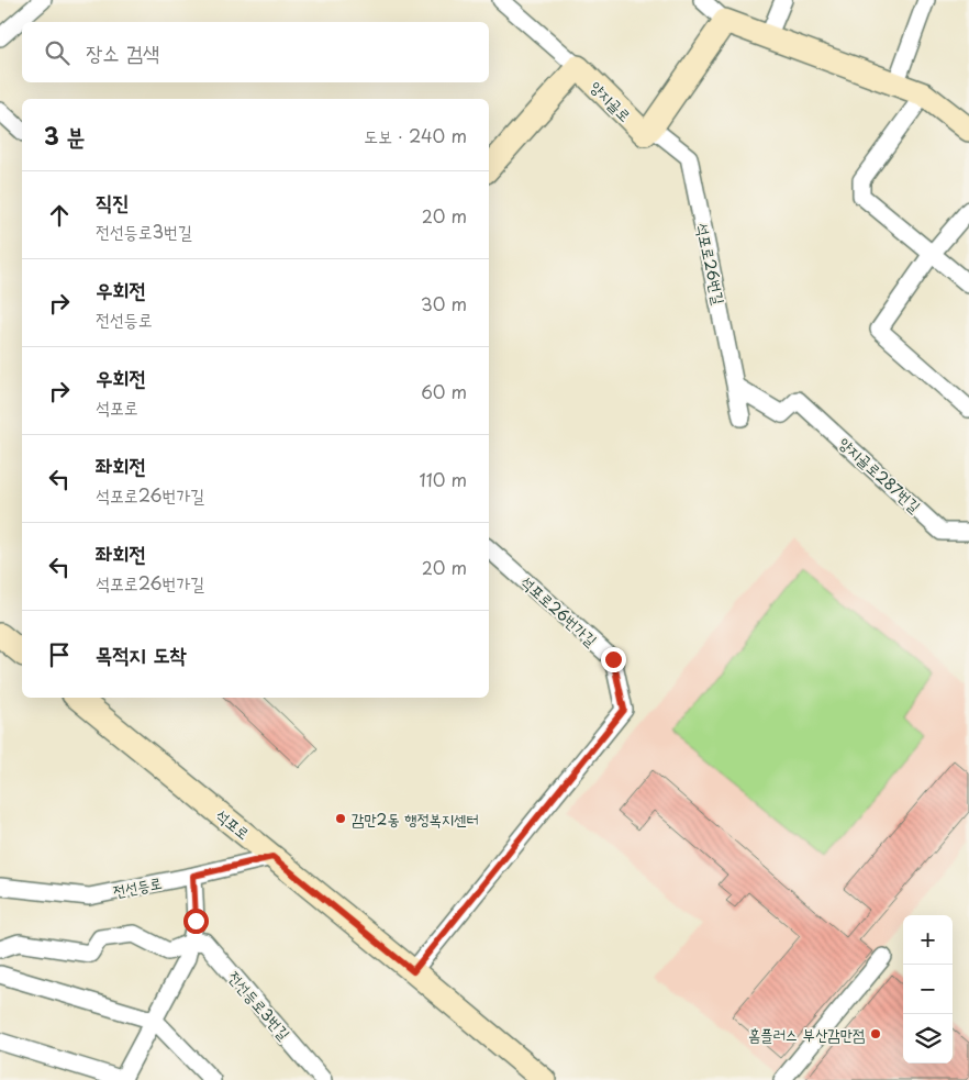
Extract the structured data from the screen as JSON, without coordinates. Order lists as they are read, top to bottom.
{
  "streets": {
    "street": [
      "양지골로",
      "석포로26번길",
      "양지골로287번길",
      "석포로26번가길",
      "석포로",
      "전선등로",
      "전선등로3번길"
    ]
  },
  "crossings": [
    ["양지골로", "석포로26번길"],
    ["석포로26번길", "양지골로287번길"],
    ["석포로26번가길", "석포로"],
    ["석포로", "전선등로"]
  ],
  "places": ["감만2동 행정복지센터", "홈플러스 부산감만점"],
  "page": {
    "search": "장소 검색",
    "heading": ["3 분", "도보 · 240 m"],
    "list": [
      ["직진", "전선등로3번길", "20 m"],
      ["우회전", "전선등로", "30 m"],
      ["우회전", "석포로", "60 m"],
      ["좌회전", "석포로26번가길", "110 m"],
      ["좌회전", "석포로26번가길", "20 m"],
      "목적지 도착"
    ],
    "map_buttons": ["+", "−"]
  }
}
